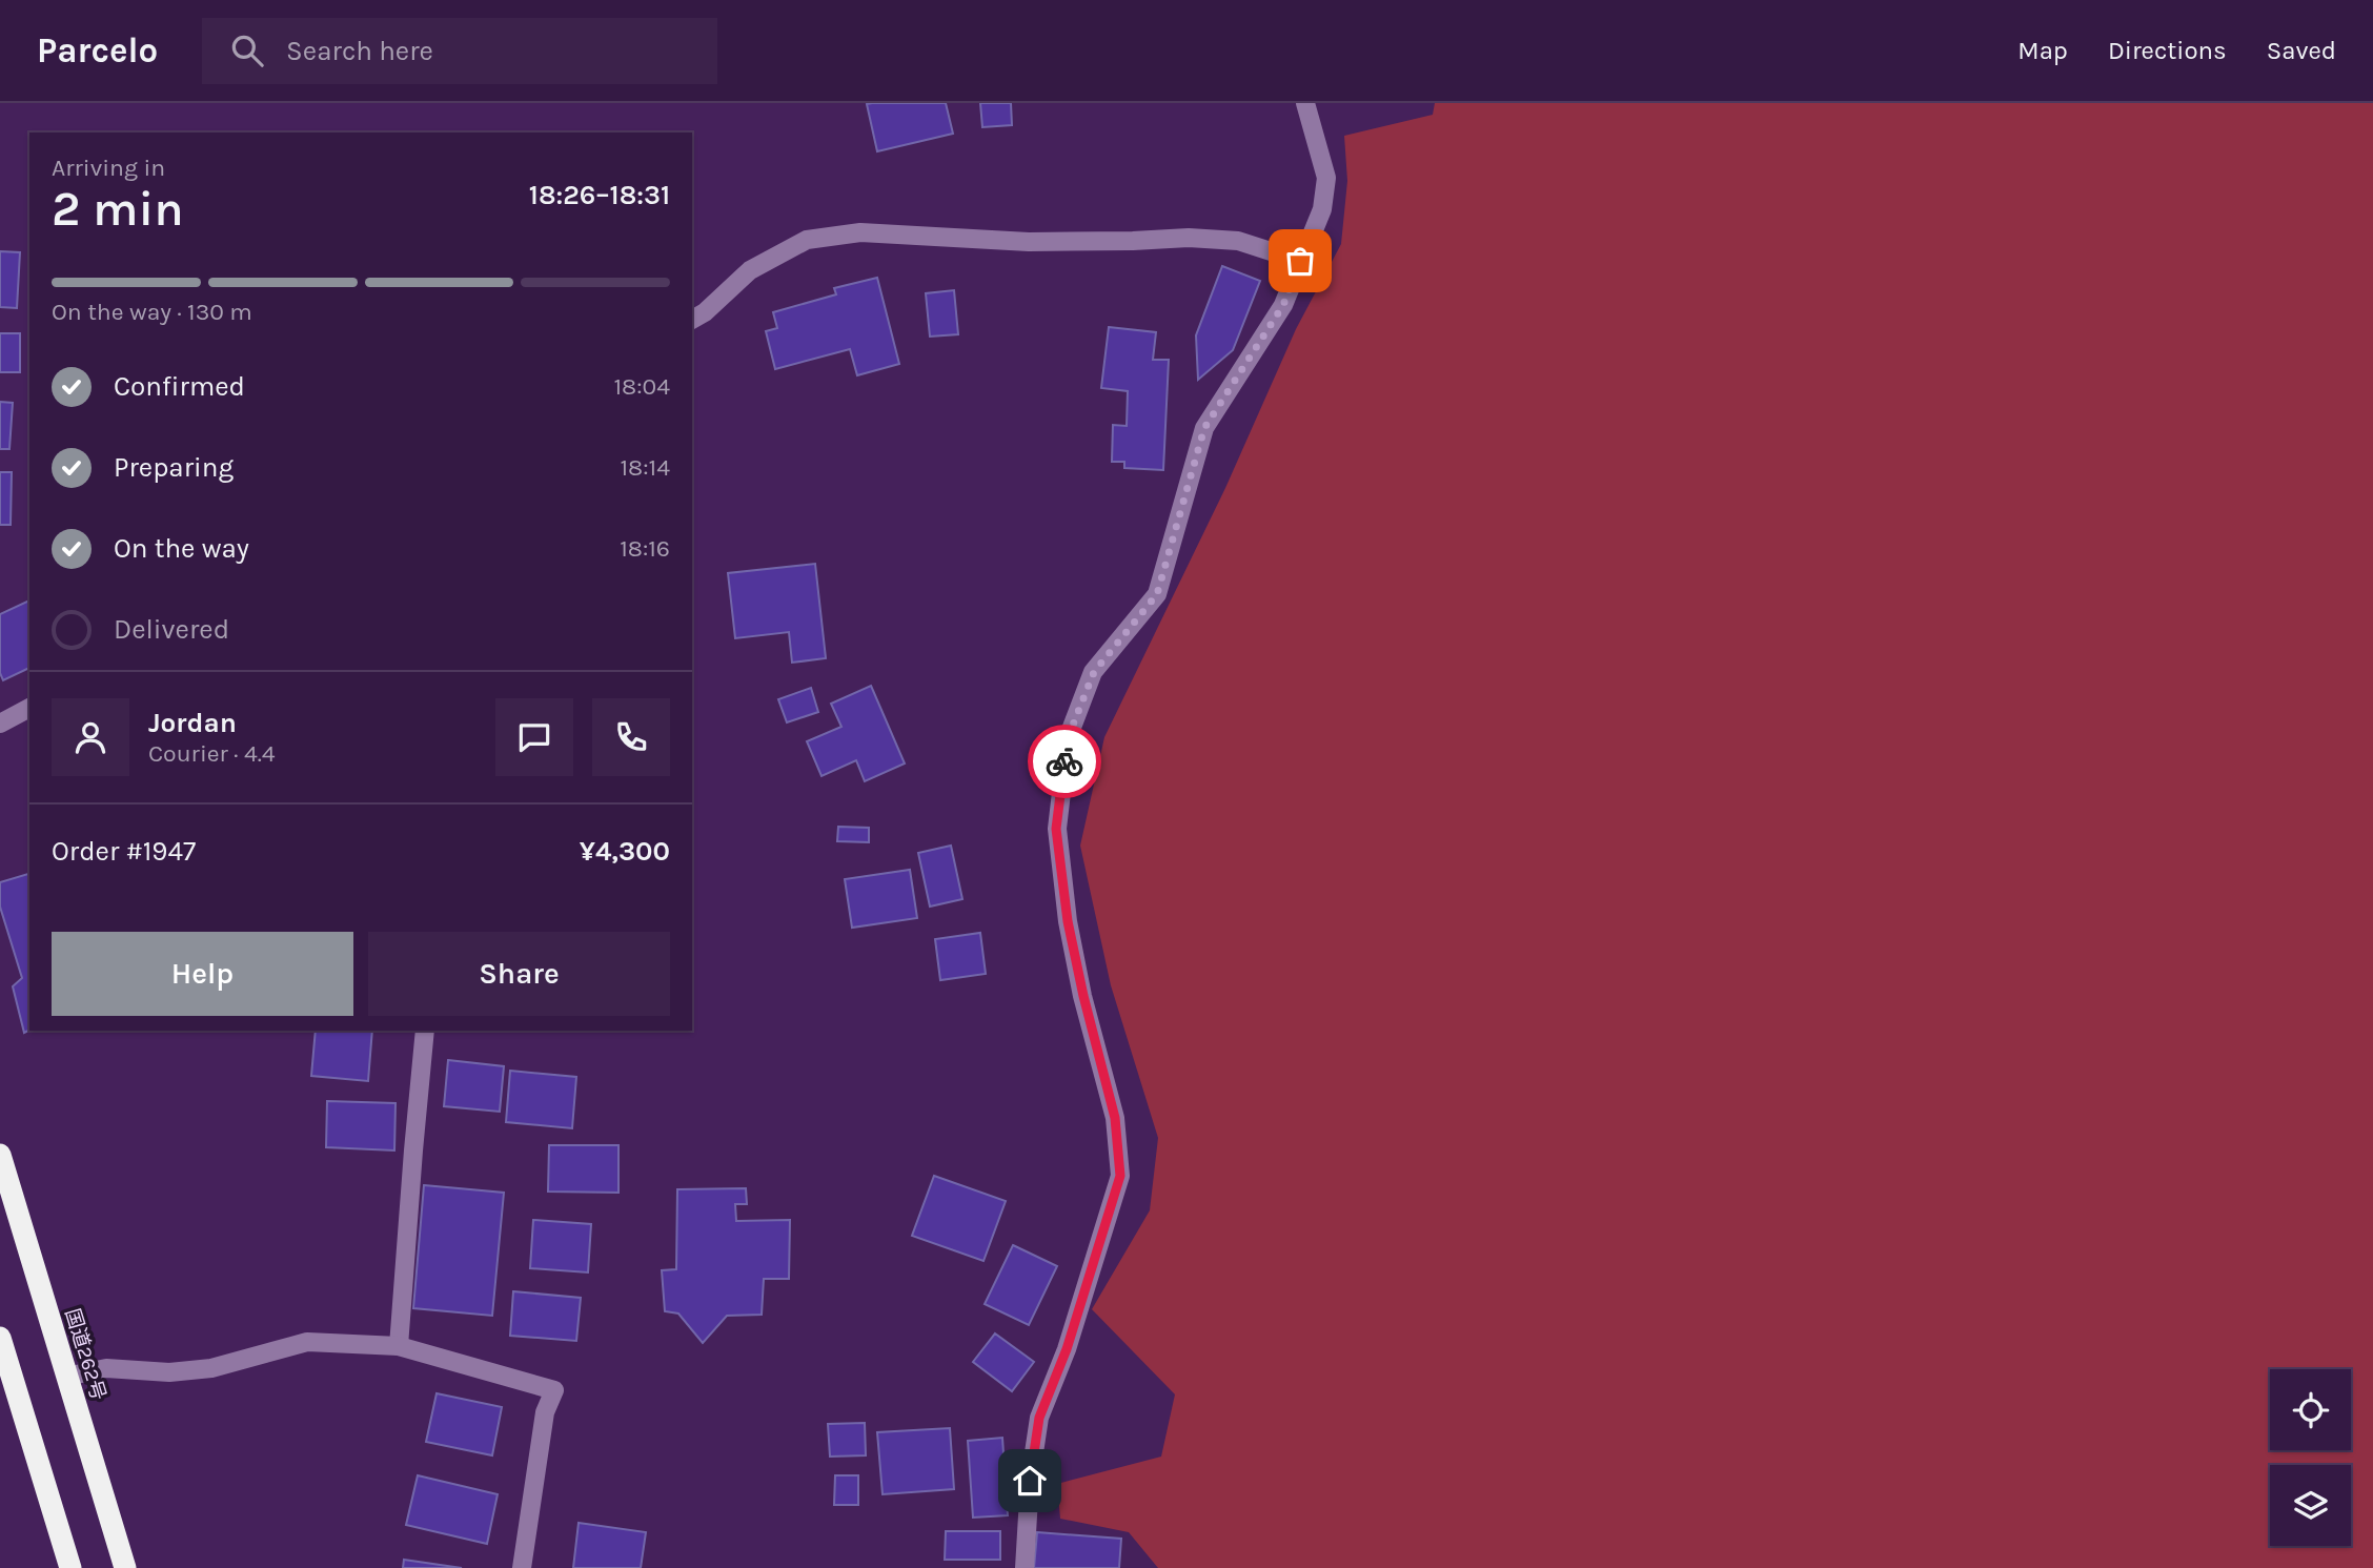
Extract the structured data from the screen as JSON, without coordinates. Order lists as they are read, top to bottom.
{
  "streets": {
    "highway": ["国道262号"]
  },
  "page": {
    "header": "Parcelo",
    "search": "Search here",
    "nav": ["Map", "Directions", "Saved"],
    "heading": ["2 min", "Arriving in", "18:26–18:31"],
    "panel": [
      "Jordan",
      "Courier · 4.4",
      "Order #1947",
      "¥4,300"
    ],
    "bar": "On the way · 130 m",
    "list": [
      ["Confirmed", "18:04"],
      ["Preparing", "18:14"],
      ["On the way", "18:16"],
      "Delivered"
    ],
    "buttons": ["Help", "Share"]
  }
}
